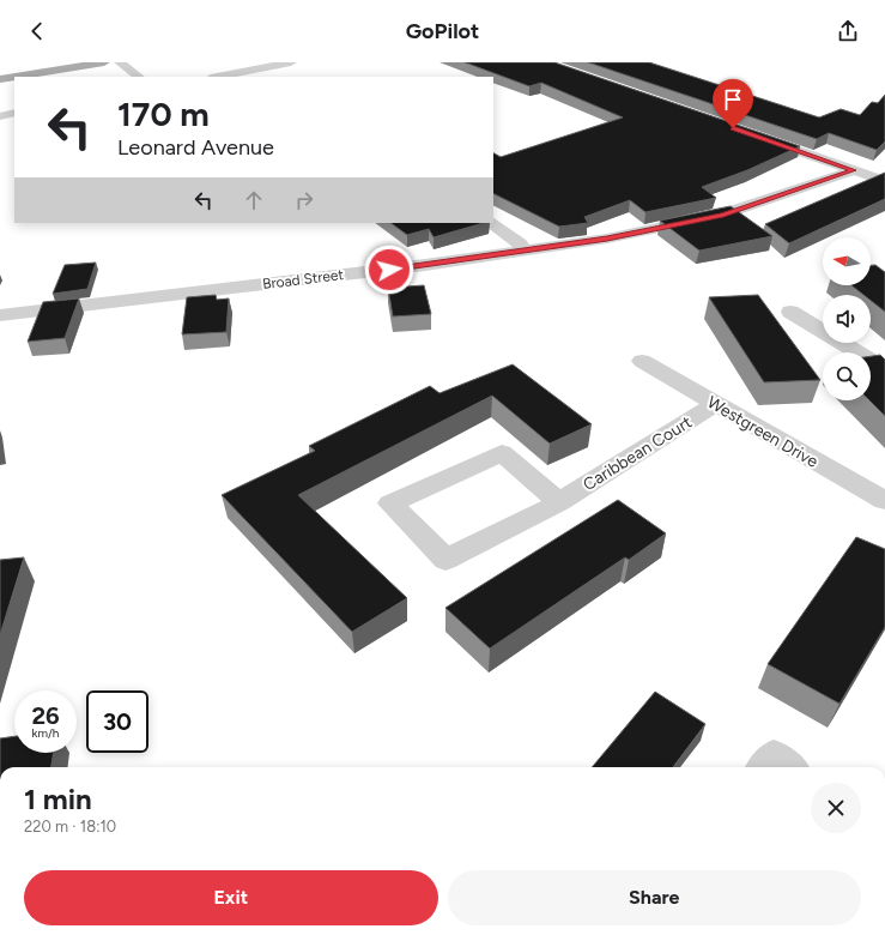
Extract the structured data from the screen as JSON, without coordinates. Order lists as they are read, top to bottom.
{
  "streets": {
    "street": ["Broad Street", "Westgreen Drive", "Caribbean Court"]
  },
  "crossings": [
    ["Westgreen Drive", "Caribbean Court"]
  ],
  "north": "left",
  "page": {
    "header": "GoPilot",
    "turn": ["170 m", "Leonard Avenue"],
    "speed": "26 km/h",
    "limit": "30",
    "heading": ["1 min", "220 m · 18:10"],
    "buttons": ["Exit", "Share"]
  }
}
